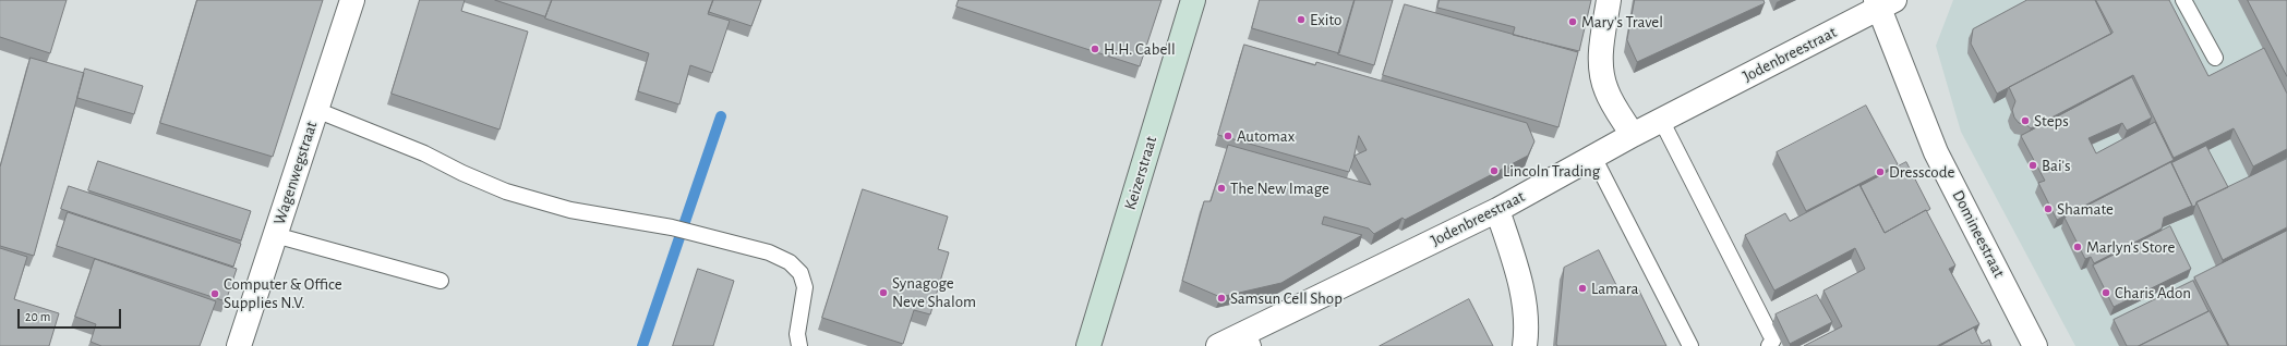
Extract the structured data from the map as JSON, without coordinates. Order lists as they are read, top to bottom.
{
  "streets": {
    "main road": ["Keizerstraat"],
    "street": ["Jodenbreestraat", "Wagenwegstraat", "Domineestraat"]
  },
  "crossings": [
    ["Jodenbreestraat", "Domineestraat"]
  ],
  "places": [
    "Exito",
    "Mary's Travel",
    "H.H. Cabell",
    "Steps",
    "Automax",
    "Bai's",
    "Lincoln Trading",
    "Dresscode",
    "The New Image",
    "Shamate",
    "Marlyn's Store",
    "Lamara",
    "Synagoge Neve Shalom",
    "Charis Adon",
    "Computer & Office Supplies N.V.",
    "Samsun Cell Shop"
  ],
  "scale_bar": "20 m"
}
